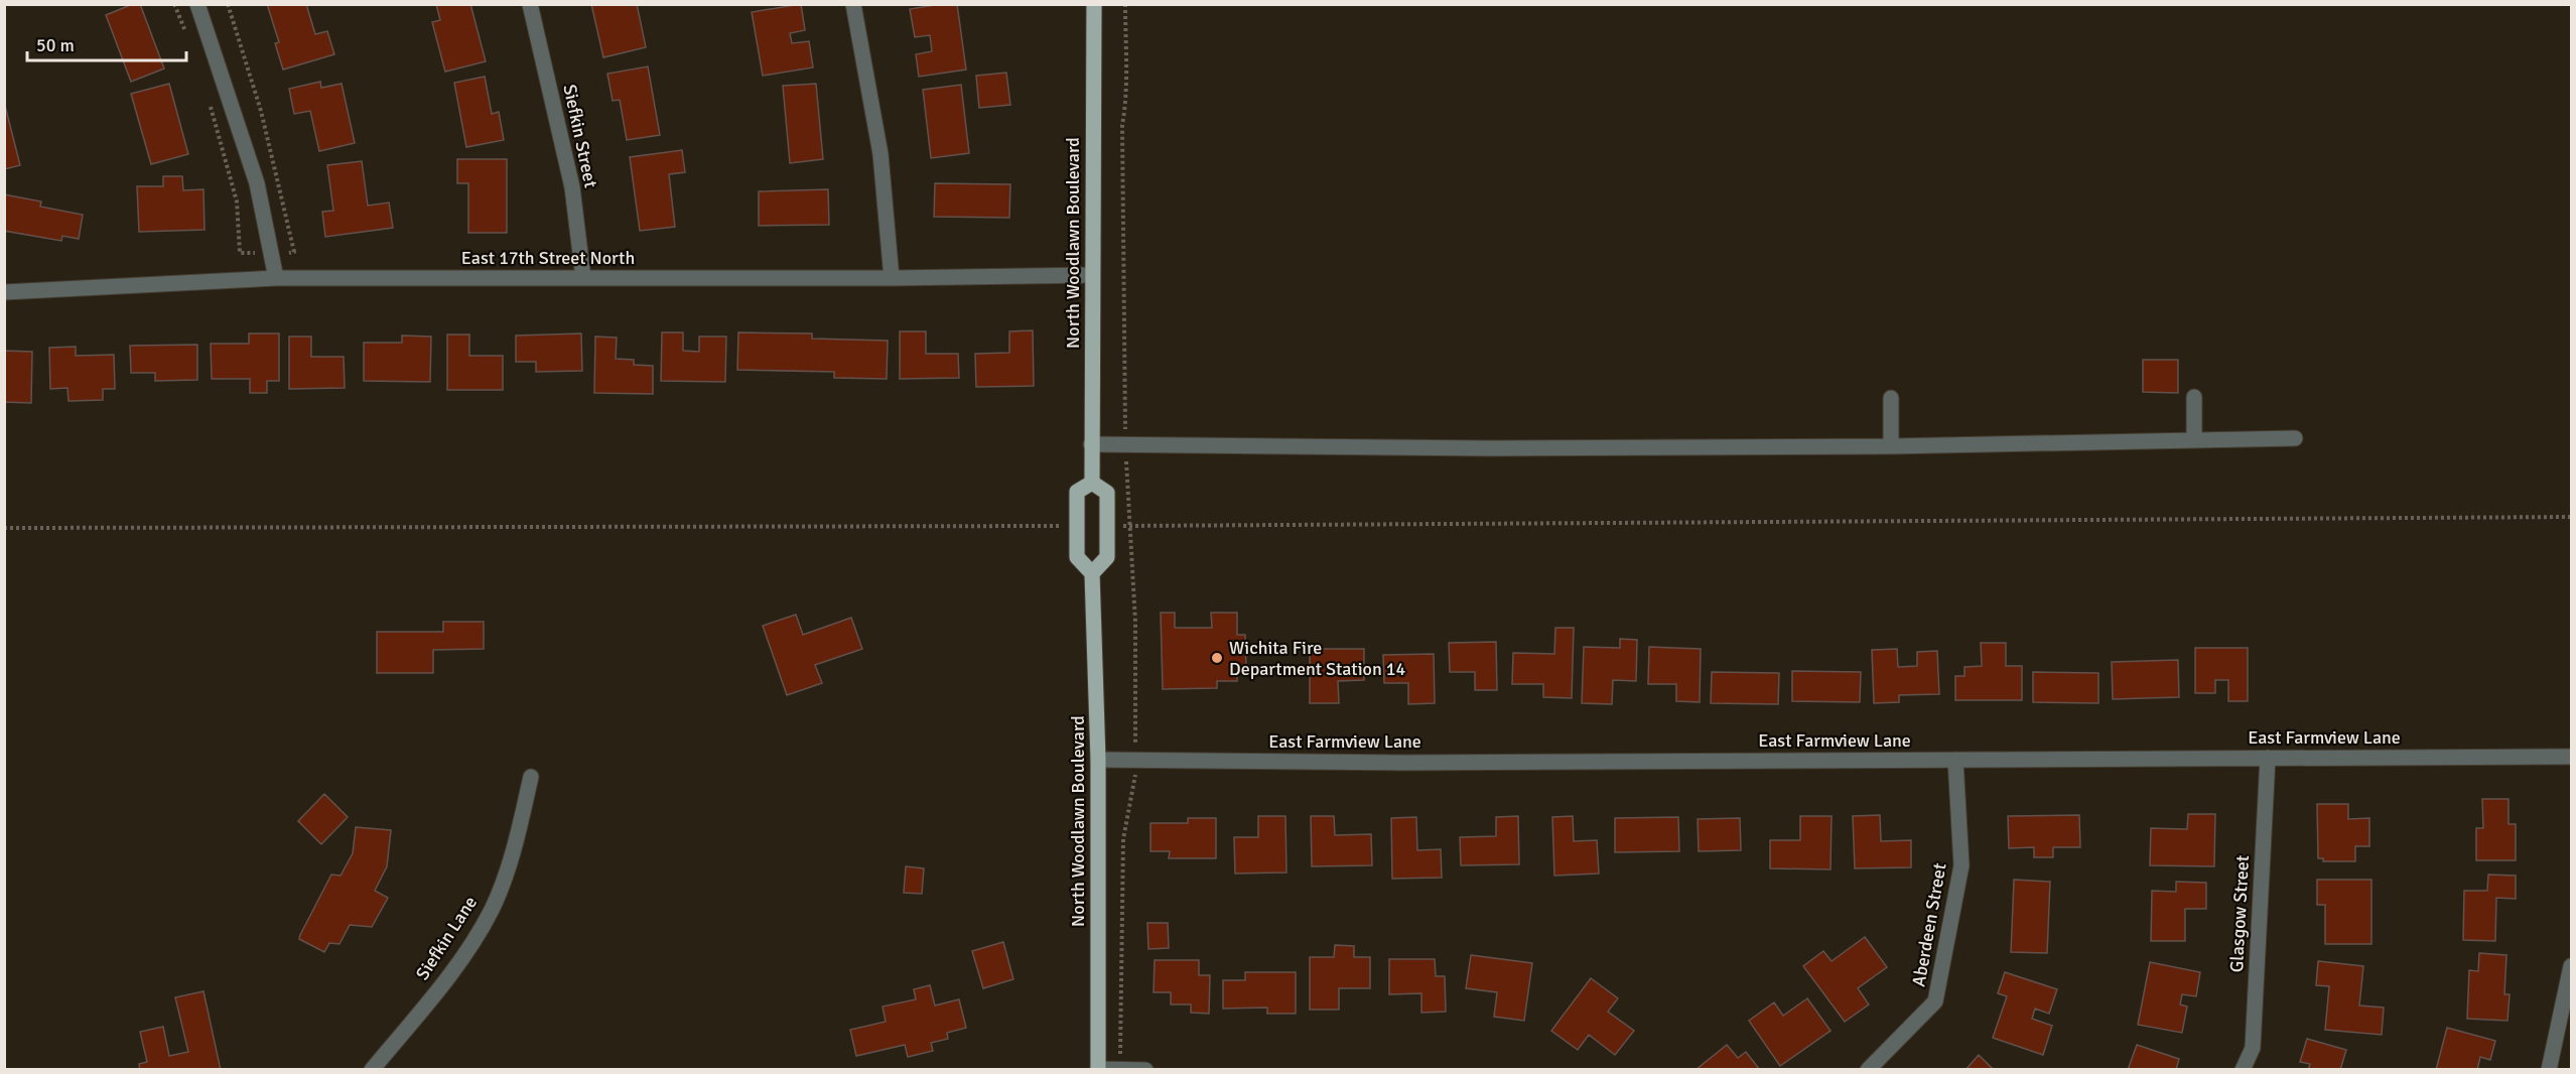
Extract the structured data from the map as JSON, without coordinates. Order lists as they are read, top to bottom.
{
  "streets": {
    "main road": ["North Woodlawn Boulevard"],
    "street": [
      "Siefkin Street",
      "East 17th Street North",
      "East Farmview Lane",
      "Glasgow Street",
      "Aberdeen Street",
      "Siefkin Lane"
    ]
  },
  "crossings": [
    ["Siefkin Street", "East 17th Street North"],
    ["North Woodlawn Boulevard", "East 17th Street North"],
    ["North Woodlawn Boulevard", "East Farmview Lane"],
    ["East Farmview Lane", "Glasgow Street"],
    ["East Farmview Lane", "Aberdeen Street"]
  ],
  "places": ["Wichita Fire Department Station 14"],
  "scale_bar": "50 m"
}
